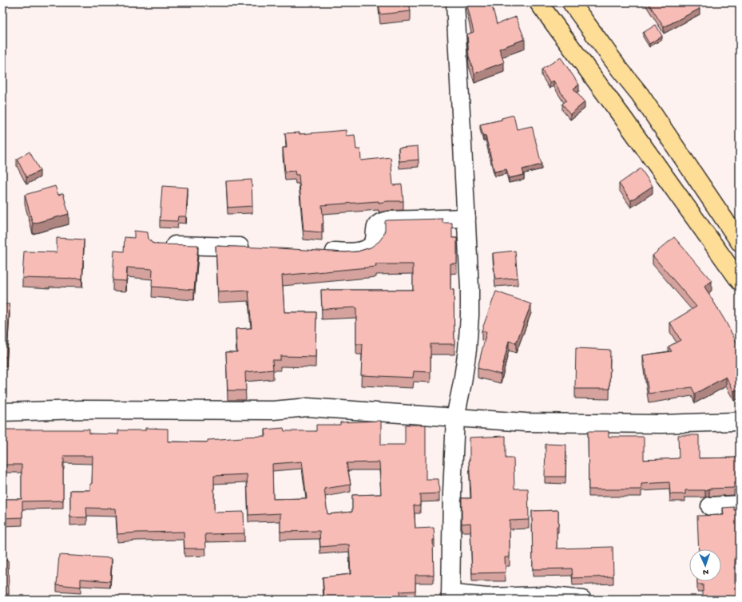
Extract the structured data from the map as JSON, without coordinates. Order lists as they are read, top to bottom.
{
  "north": "bottom"
}
